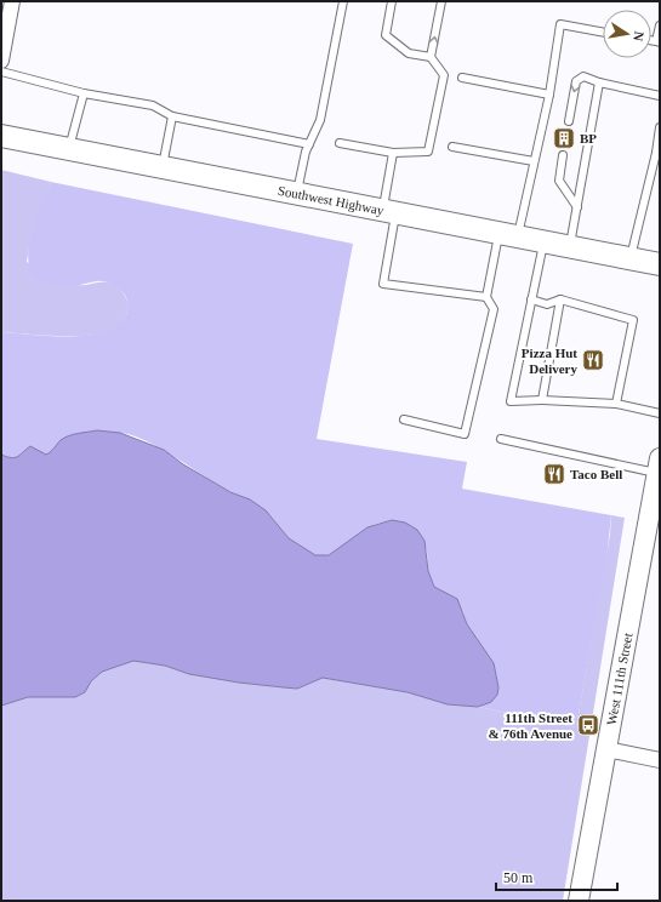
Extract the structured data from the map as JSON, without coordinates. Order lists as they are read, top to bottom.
{
  "streets": {
    "main road": ["Southwest Highway", "West 111th Street"]
  },
  "places": {
    "building": ["BP"],
    "restaurant": ["Pizza Hut Delivery", "Taco Bell"],
    "bus stop": ["111th Street & 76th Avenue"]
  },
  "scale_bar": "50 m",
  "north": "right"
}
